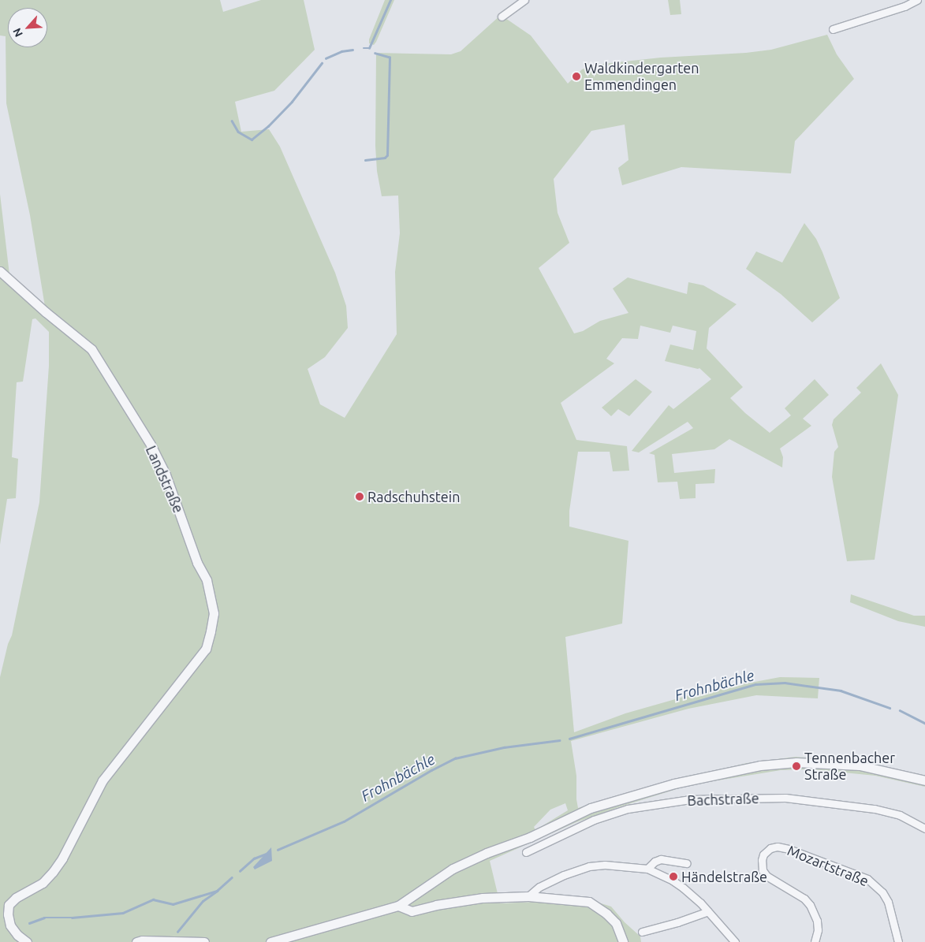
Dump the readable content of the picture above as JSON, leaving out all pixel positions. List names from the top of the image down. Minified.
{"streets":{"street":["Landstraße","Bachstraße","Mozartstraße"]},"water":["Frohnbächle"],"places":["Waldkindergarten Emmendingen","Radschuhstein","Tennenbacher Straße","Händelstraße"],"north":"bottom left"}
